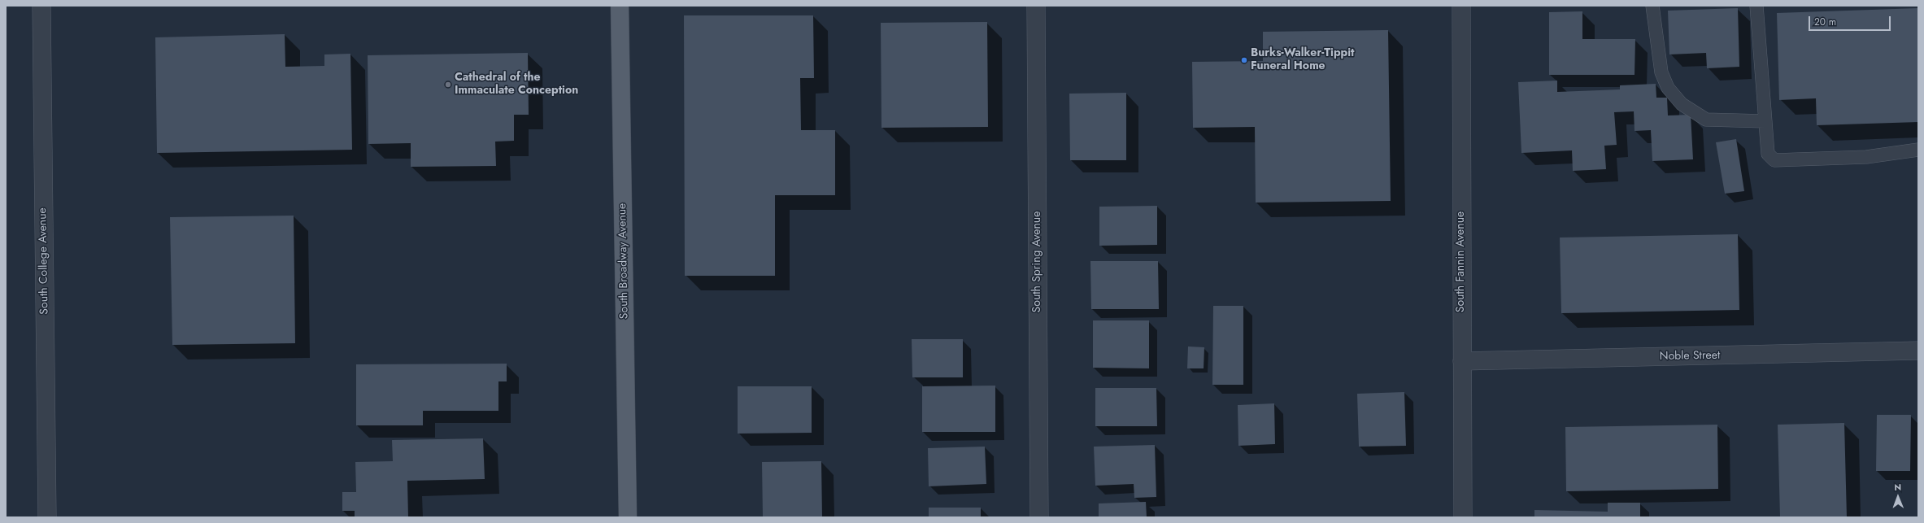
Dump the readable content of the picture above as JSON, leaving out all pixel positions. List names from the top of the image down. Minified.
{"streets":{"main road":["South Broadway Avenue"],"street":["South College Avenue","South Spring Avenue","South Fannin Avenue","Noble Street"]},"crossings":[["South Fannin Avenue","Noble Street"]],"places":["Burks-Walker-Tippit Funeral Home","Cathedral of the Immaculate Conception"],"scale_bar":"20 m","north":"top"}
